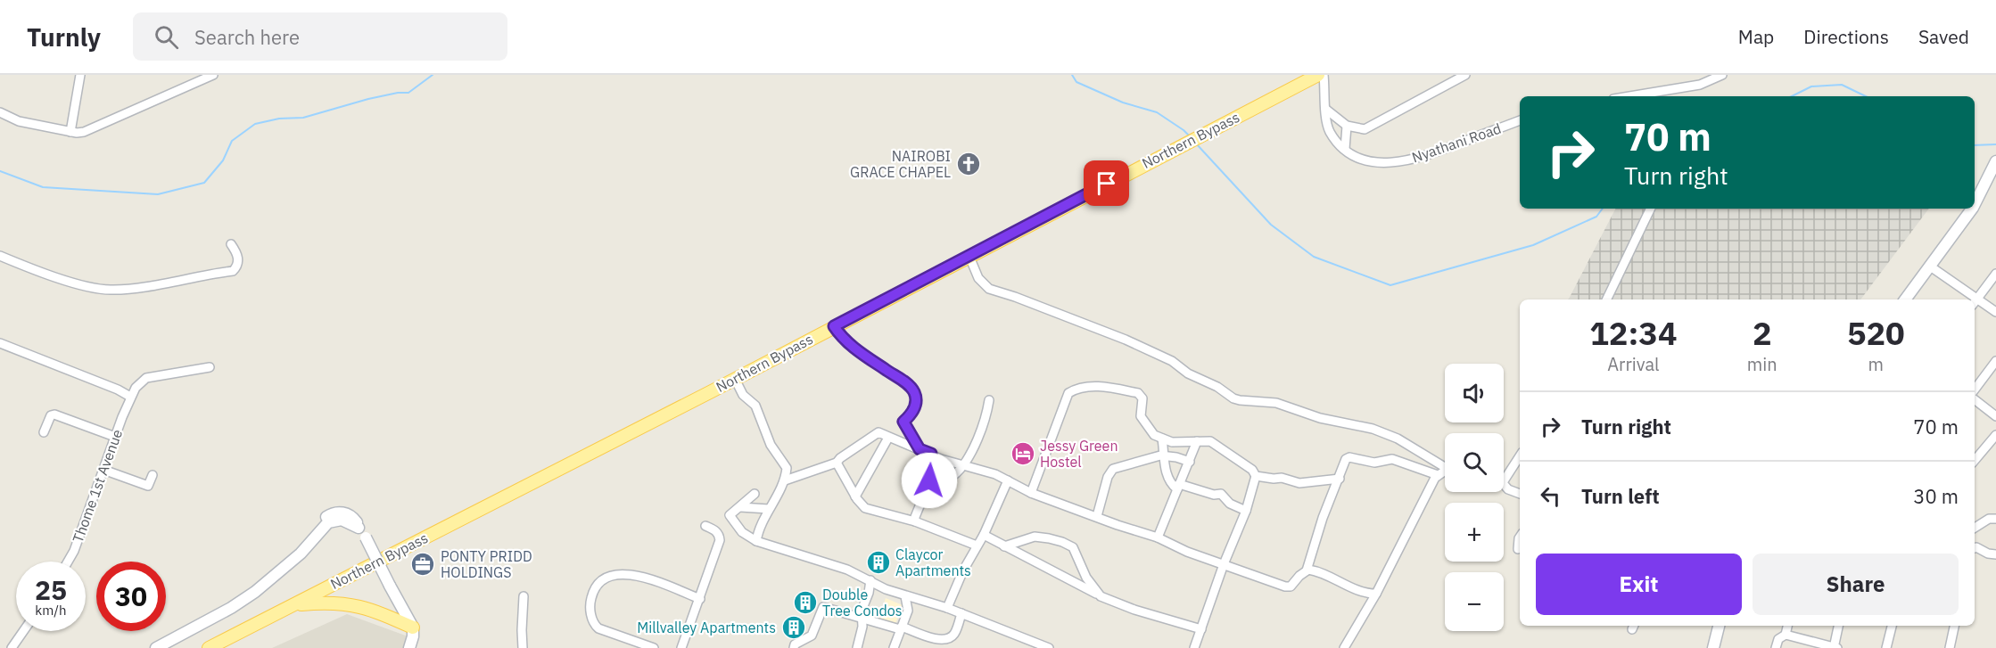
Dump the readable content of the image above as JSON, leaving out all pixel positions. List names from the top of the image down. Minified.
{"streets":{"main road":["Northern Bypass"],"street":["Nyathani Road","Thome 1st Avenue"]},"places":{"church":["NAIROBI GRACE CHAPEL"],"hotel":["Jessy Green Hostel"],"building":["Claycor Apartments","Double Tree Condos","Millvalley Apartments"],"office":["PONTY PRIDD HOLDINGS"]},"page":{"header":"Turnly","search":"Search here","nav":["Map","Directions","Saved"],"turn":["70 m","Turn right"],"eta":["12:34","Arrival","2","min","520","m"],"map_buttons":["+","−"],"list":[{"name":"Turn right","value":"70 m"},{"name":"Turn left","value":"30 m"}],"buttons":["Exit","Share"],"speed":"25 km/h","limit":"30"}}
